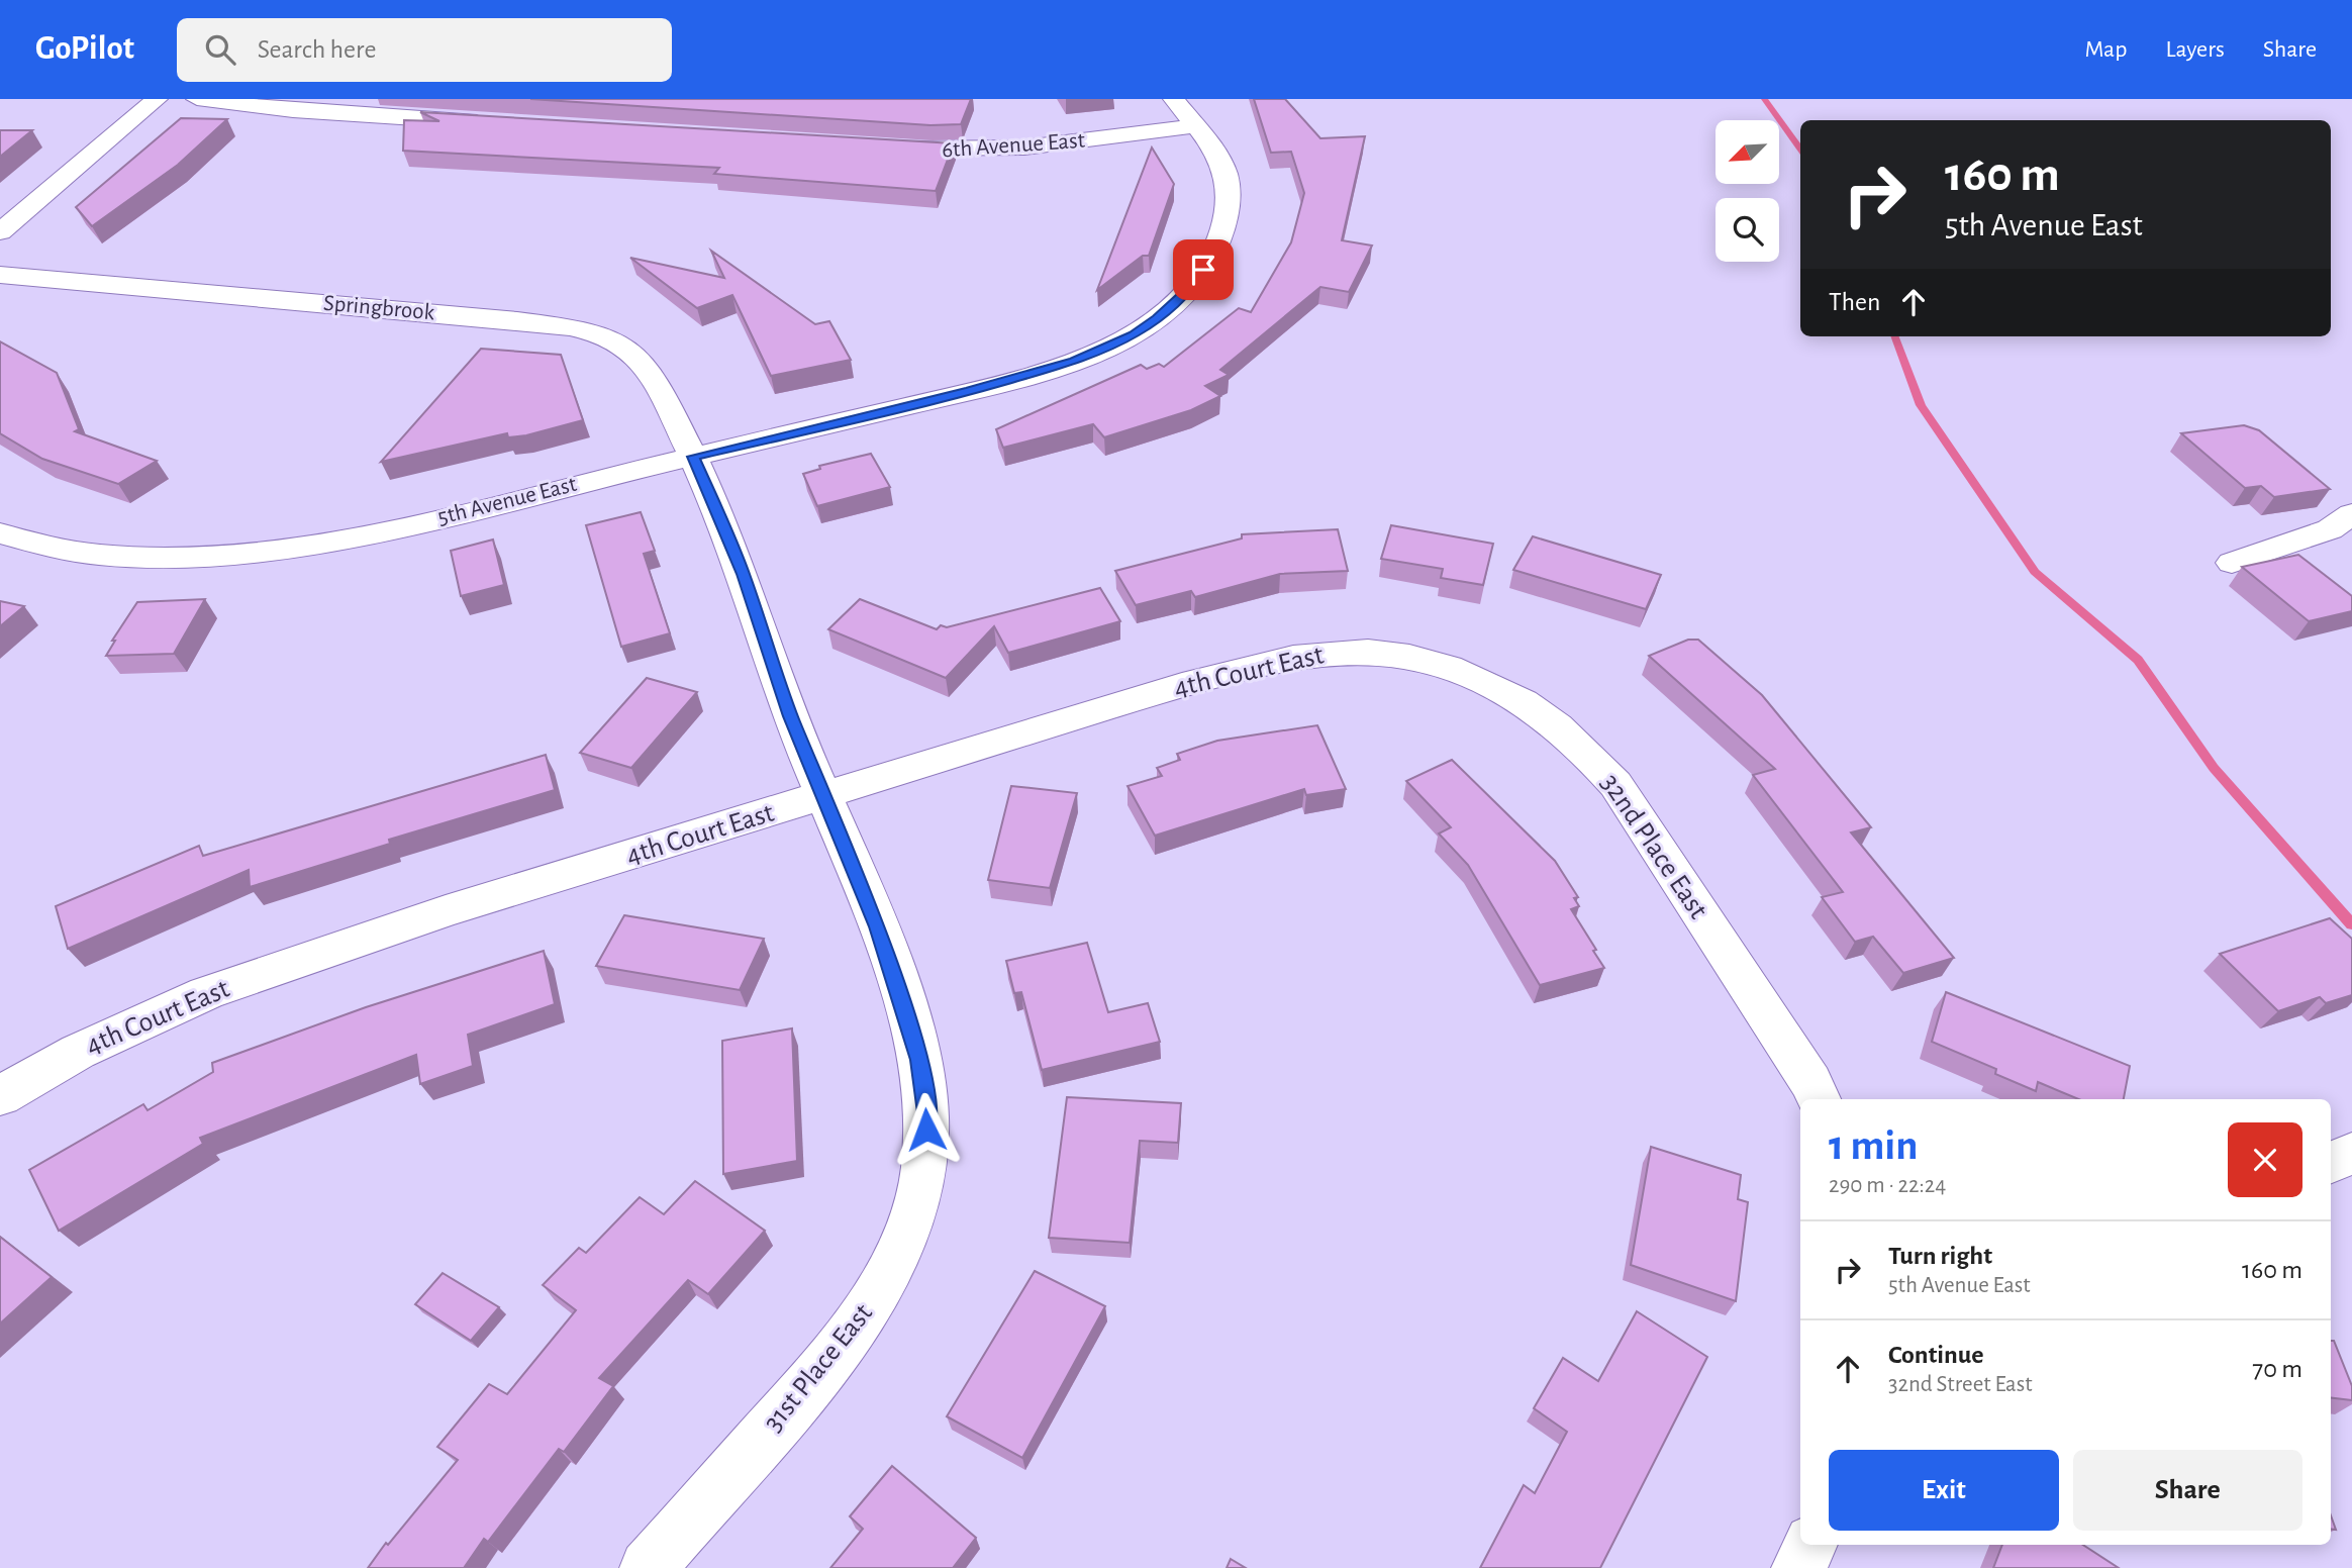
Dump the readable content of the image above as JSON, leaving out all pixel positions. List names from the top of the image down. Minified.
{"streets":{"street":["6th Avenue East","Springbrook","5th Avenue East","4th Court East","32nd Place East","31st Place East"]},"crossings":[["6th Avenue East","5th Avenue East"],["Springbrook","5th Avenue East"],["Springbrook","31st Place East"],["5th Avenue East","31st Place East"],["4th Court East","32nd Place East"],["4th Court East","31st Place East"]],"north":"bottom left","page":{"header":"GoPilot","search":"Search here","nav":["Map","Layers","Share"],"turn":["160 m","5th Avenue East"],"then":"Then","heading":["1 min","290 m · 22:24"],"list":[{"name":"Turn right","note":"5th Avenue East","value":"160 m"},{"name":"Continue","note":"32nd Street East","value":"70 m"}],"buttons":["Exit","Share"]}}
